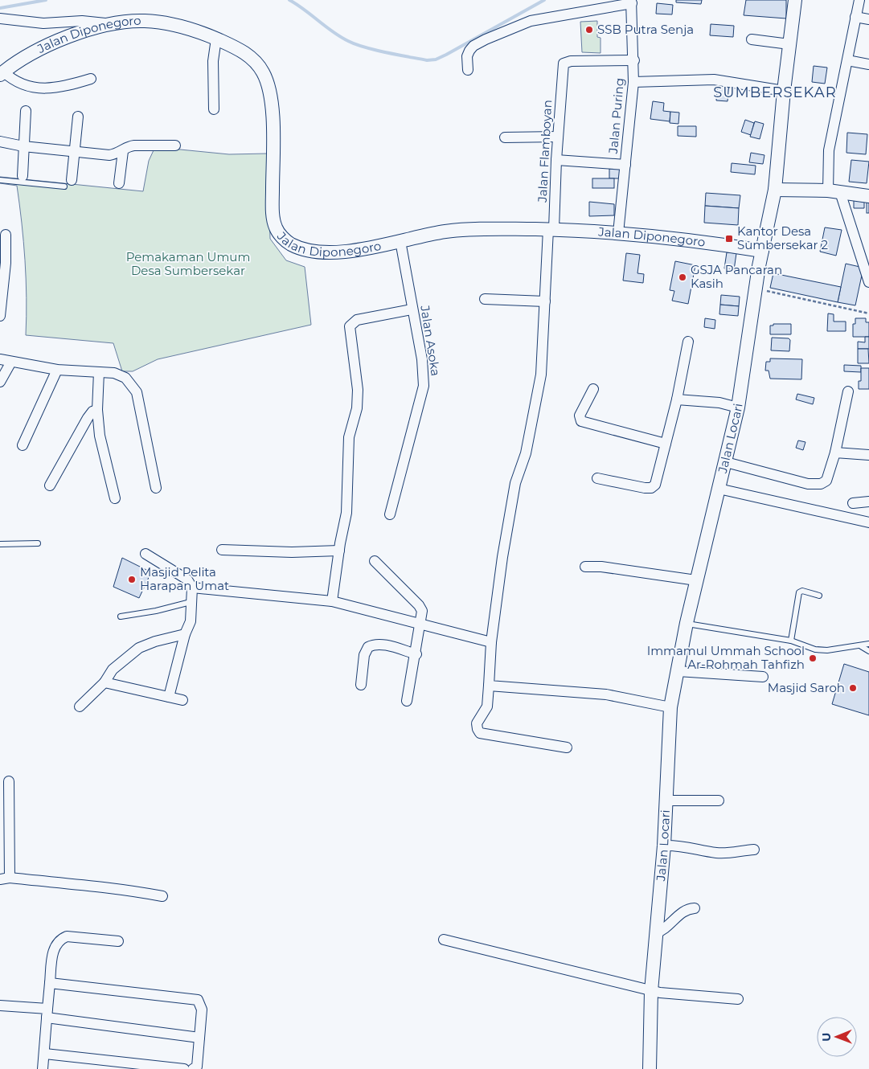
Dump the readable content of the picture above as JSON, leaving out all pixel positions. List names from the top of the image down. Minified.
{"streets":{"main road":["Jalan Diponegoro","Jalan Locari"],"street":["Jalan Puring","Jalan Flamboyan","Jalan Asoka"]},"crossings":[["Jalan Diponegoro","Jalan Puring"],["Jalan Diponegoro","Jalan Flamboyan"],["Jalan Diponegoro","Jalan Asoka"],["Jalan Diponegoro","Jalan Locari"],["Jalan Puring","Jalan Flamboyan"]],"districts":["SUMBERSEKAR"],"parks":["Pemakaman Umum Desa Sumbersekar"],"places":{"other":["SSB Putra Senja","GSJA Pancaran Kasih","Masjid Pelita Harapan Umat","Immamul Ummah School Ar-Rohmah Tahfizh","Masjid Saroh"],"transit":["Kantor Desa Sumbersekar 2"]},"north":"left"}
